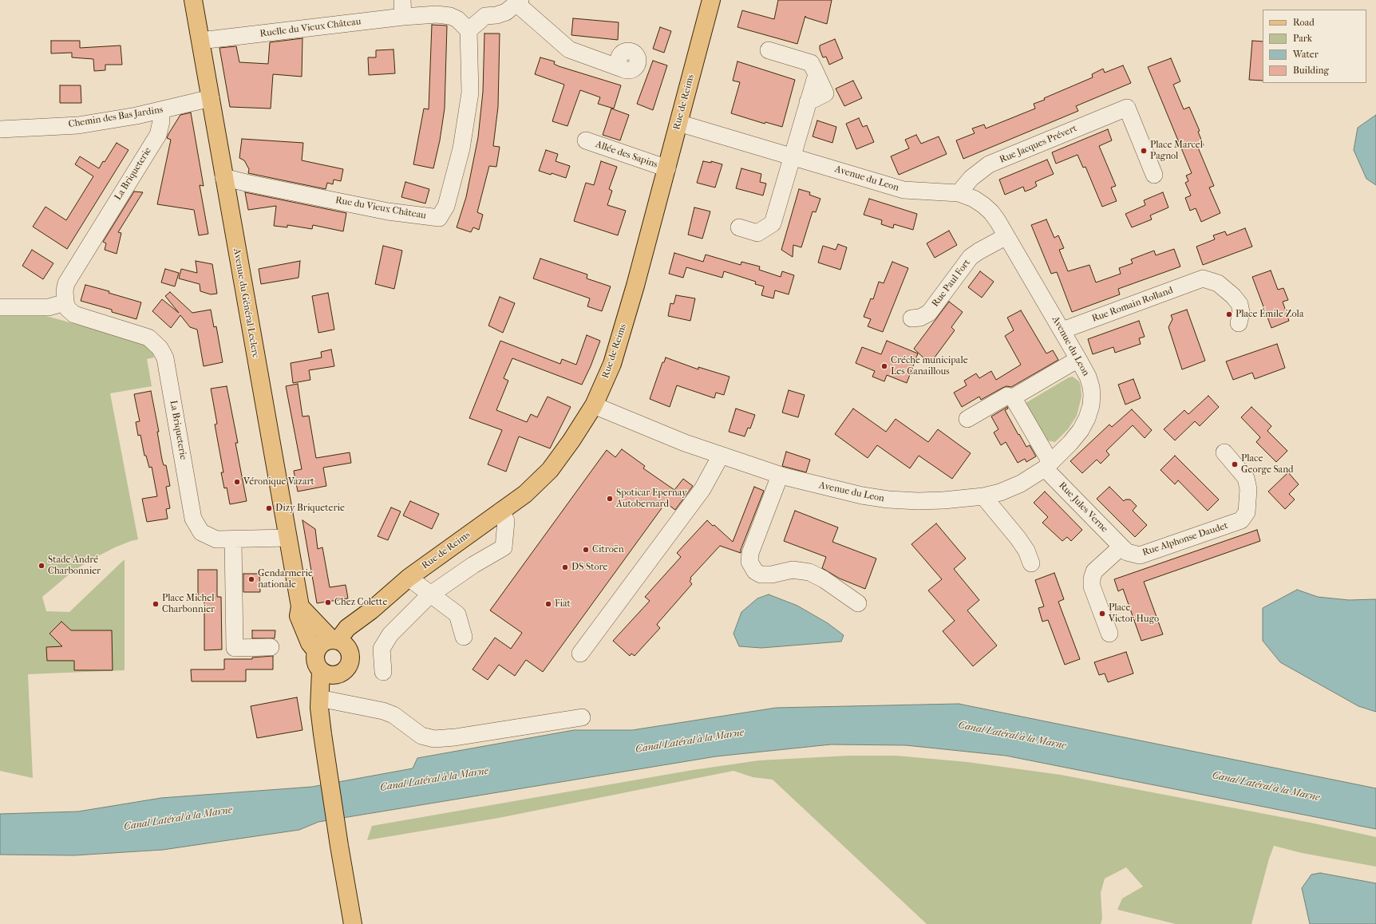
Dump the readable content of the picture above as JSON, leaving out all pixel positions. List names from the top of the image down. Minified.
{"streets":{"main road":["Rue de Reims","Avenue du Général Leclerc"],"street":["Ruelle du Vieux Château","Chemin des Bas Jardins","Rue Jacques Prévert","Allée des Sapins","La Briqueterie","Avenue du Leon","Rue du Vieux Château","Rue Paul Fort","Rue Romain Rolland","Rue Jules Verne","Rue Alphonse Daudet"]},"crossings":[["Ruelle du Vieux Château","Rue du Vieux Château"],["Ruelle du Vieux Château","Avenue du Général Leclerc"],["Rue de Reims","Allée des Sapins"],["Rue de Reims","Avenue du Leon"],["Rue de Reims","Avenue du Général Leclerc"],["Chemin des Bas Jardins","La Briqueterie"],["Chemin des Bas Jardins","Avenue du Général Leclerc"],["Rue Jacques Prévert","Avenue du Leon"],["La Briqueterie","Avenue du Général Leclerc"],["Avenue du Leon","Rue Paul Fort"],["Avenue du Leon","Rue Romain Rolland"],["Avenue du Leon","Rue Jules Verne"],["Rue du Vieux Château","Avenue du Général Leclerc"],["Rue Jules Verne","Rue Alphonse Daudet"]],"water":["Canal Latéral à la Marne"],"places":["Place Marcel Pagnol","Place Émile Zola","Créche municipale Les Canaillous","Place George Sand","Véronique Vazart","Spoticar Epernay Autobernard","Dizy Briqueterie","Citroën","Stade André Charbonnier","DS Store","Gendarmerie nationale","Chez Colette","Place Michel Charbonnier","Fiat","Place Victor Hugo"],"legend":["Road","Park","Water","Building"]}
